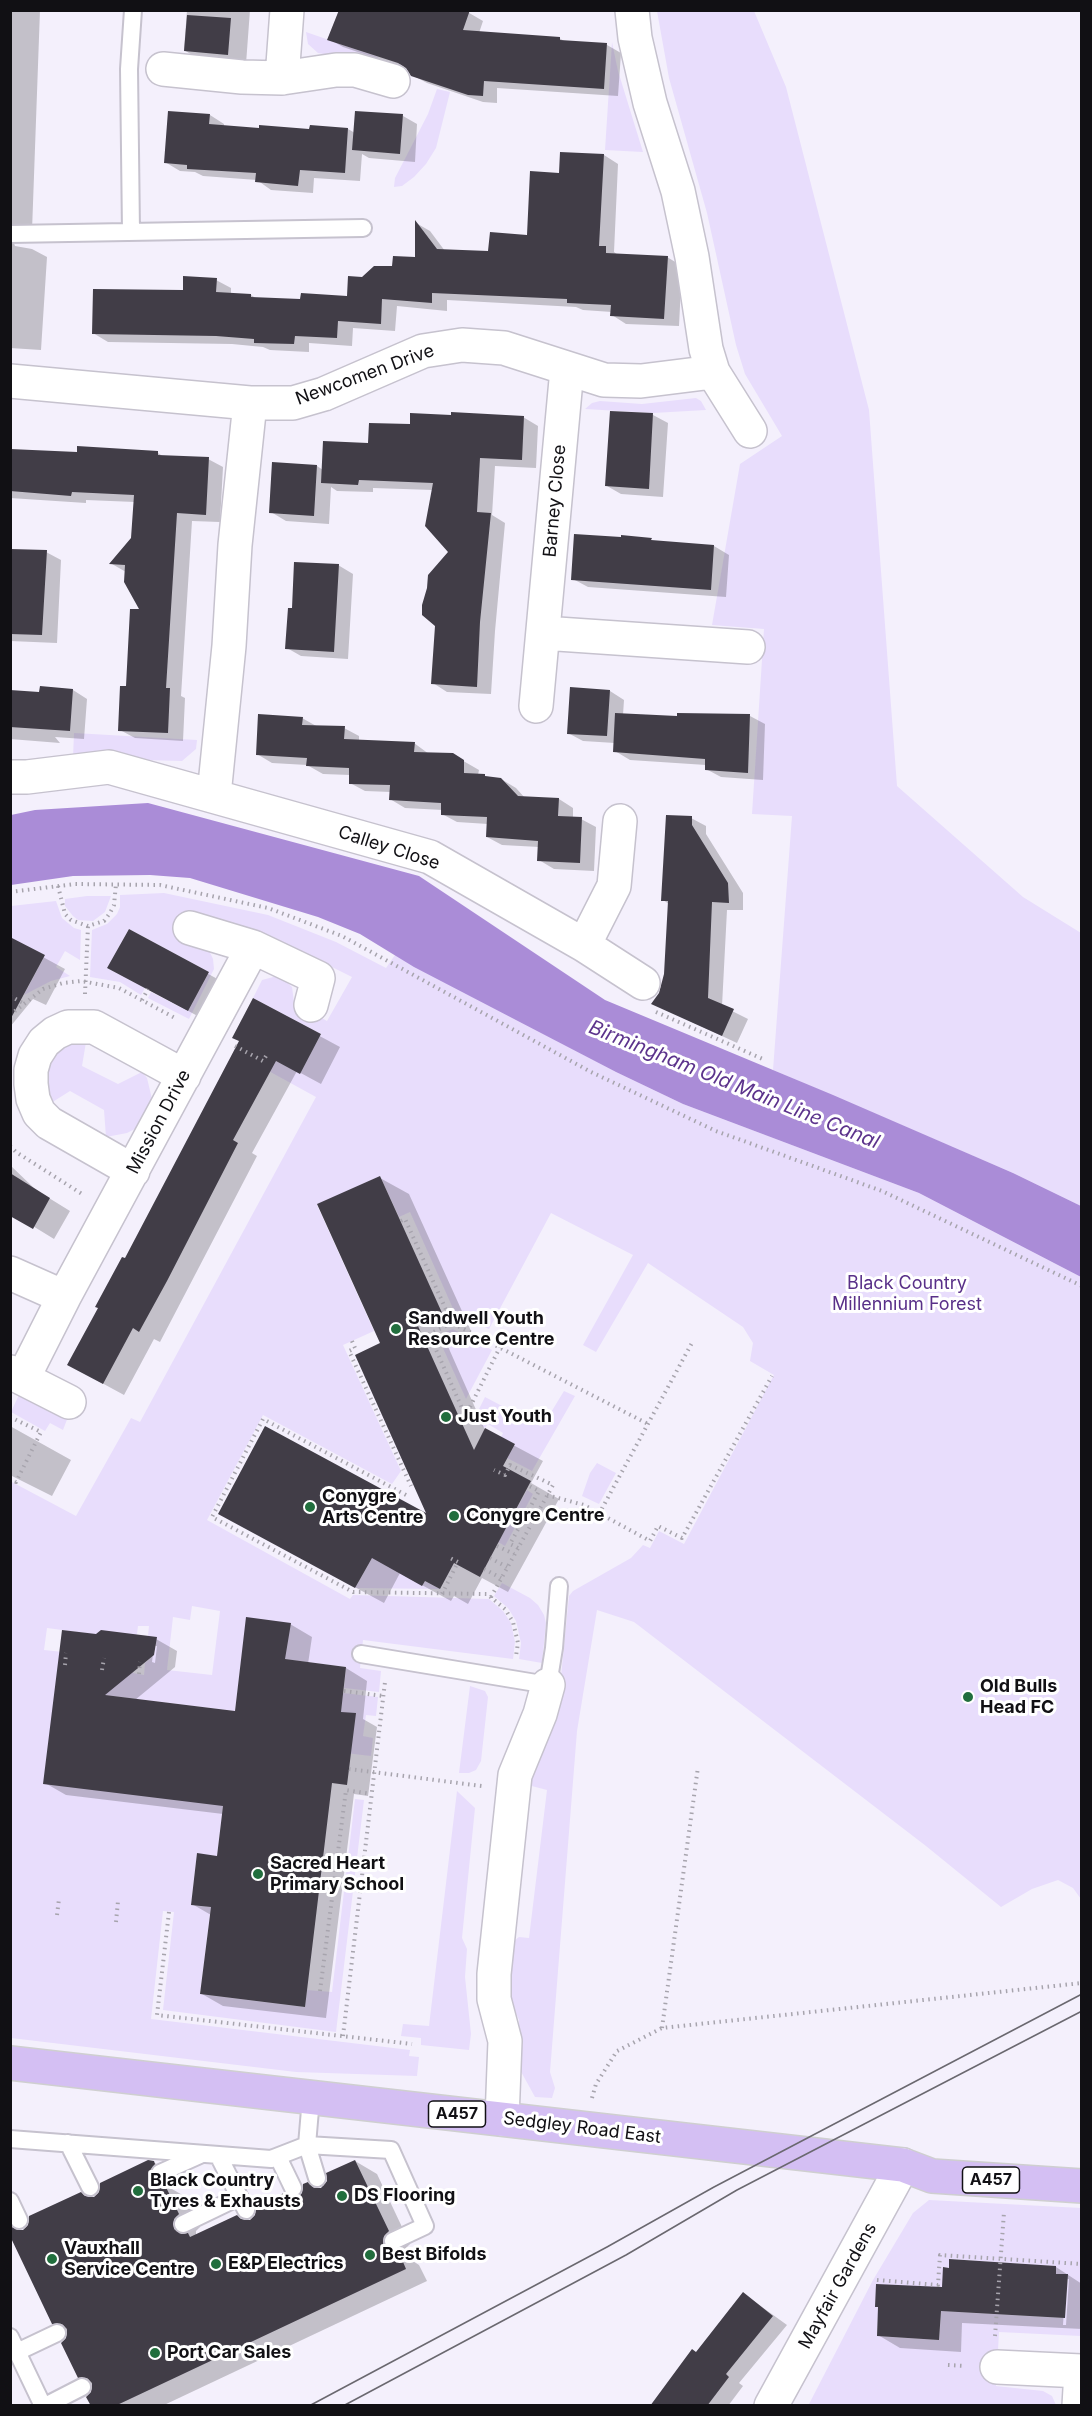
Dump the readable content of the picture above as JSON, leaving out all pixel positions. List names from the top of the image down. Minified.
{"streets":{"main road":["A457","Sedgley Road East"],"street":["Newcomen Drive","Barney Close","Calley Close","Mission Drive","Mayfair Gardens"]},"crossings":[["Newcomen Drive","Barney Close"],["A457","Sedgley Road East"],["A457","Mayfair Gardens"],["Sedgley Road East","Mayfair Gardens"]],"water":["Birmingham Old Main Line Canal"],"parks":["Black Country Millennium Forest"],"places":["Sandwell Youth Resource Centre","Just Youth","Conygre Arts Centre","Conygre Centre","Old Bulls Head FC","Sacred Heart Primary School","Black Country Tyres & Exhausts","DS Flooring","Best Bifolds","Vauxhall Service Centre","E&P Electrics","Port Car Sales"]}
